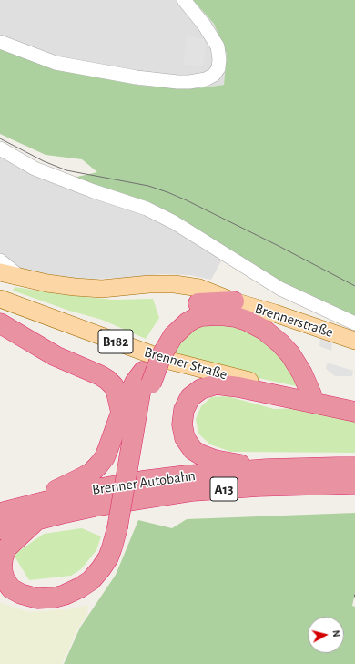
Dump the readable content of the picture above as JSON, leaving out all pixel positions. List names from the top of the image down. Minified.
{"streets":{"highway":["Brenner Autobahn","A13"],"main road":["Brennerstraße","B182","Brenner Straße"]},"north":"right"}
